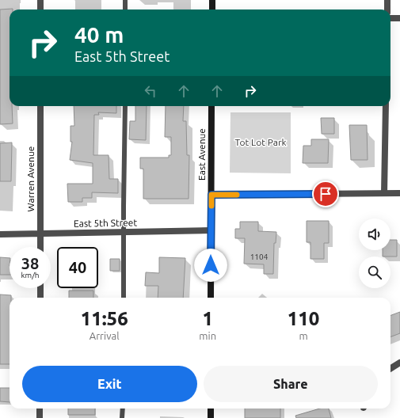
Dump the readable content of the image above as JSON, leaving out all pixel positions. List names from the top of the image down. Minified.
{"streets":{"street":["East Avenue","Warren Avenue","East 5th Street"]},"crossings":[["East Avenue","East 5th Street"],["Warren Avenue","East 5th Street"]],"parks":["Tot Lot Park"],"house_numbers":["1104"],"page":{"turn":["40 m","East 5th Street"],"speed":"38 km/h","limit":"40","eta":["11:56","Arrival","1","min","110","m"],"buttons":["Exit","Share"]}}
